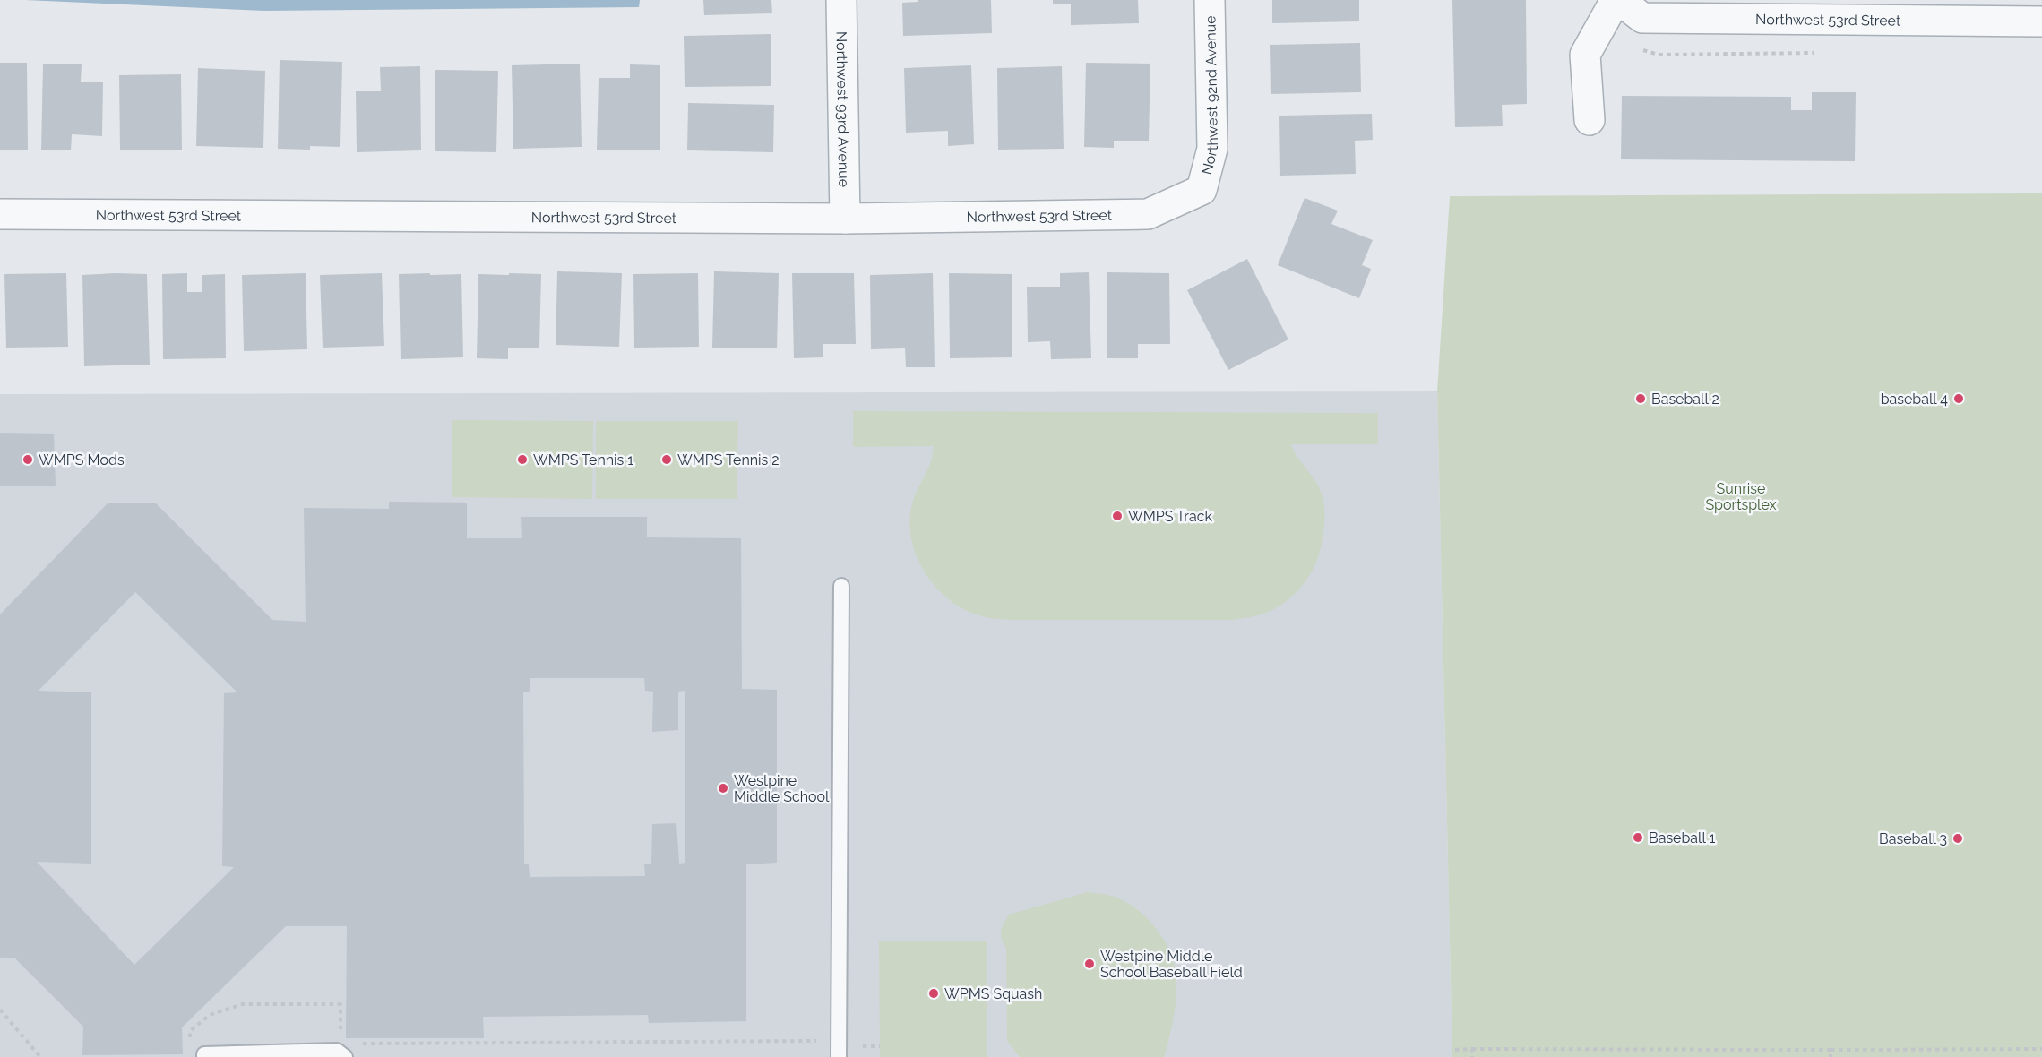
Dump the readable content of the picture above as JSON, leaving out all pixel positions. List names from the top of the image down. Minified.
{"streets":{"street":["Northwest 53rd Street","Northwest 92nd Avenue","Northwest 93rd Avenue"]},"crossings":[["Northwest 53rd Street","Northwest 92nd Avenue"],["Northwest 53rd Street","Northwest 93rd Avenue"]],"parks":["Sunrise Sportsplex"],"places":["Baseball 2","baseball 4","WMPS Mods","WMPS Tennis 1","WMPS Tennis 2","WMPS Track","Westpine Middle School","Baseball 1","Baseball 3","Westpine Middle School Baseball Field","WPMS Squash"]}
